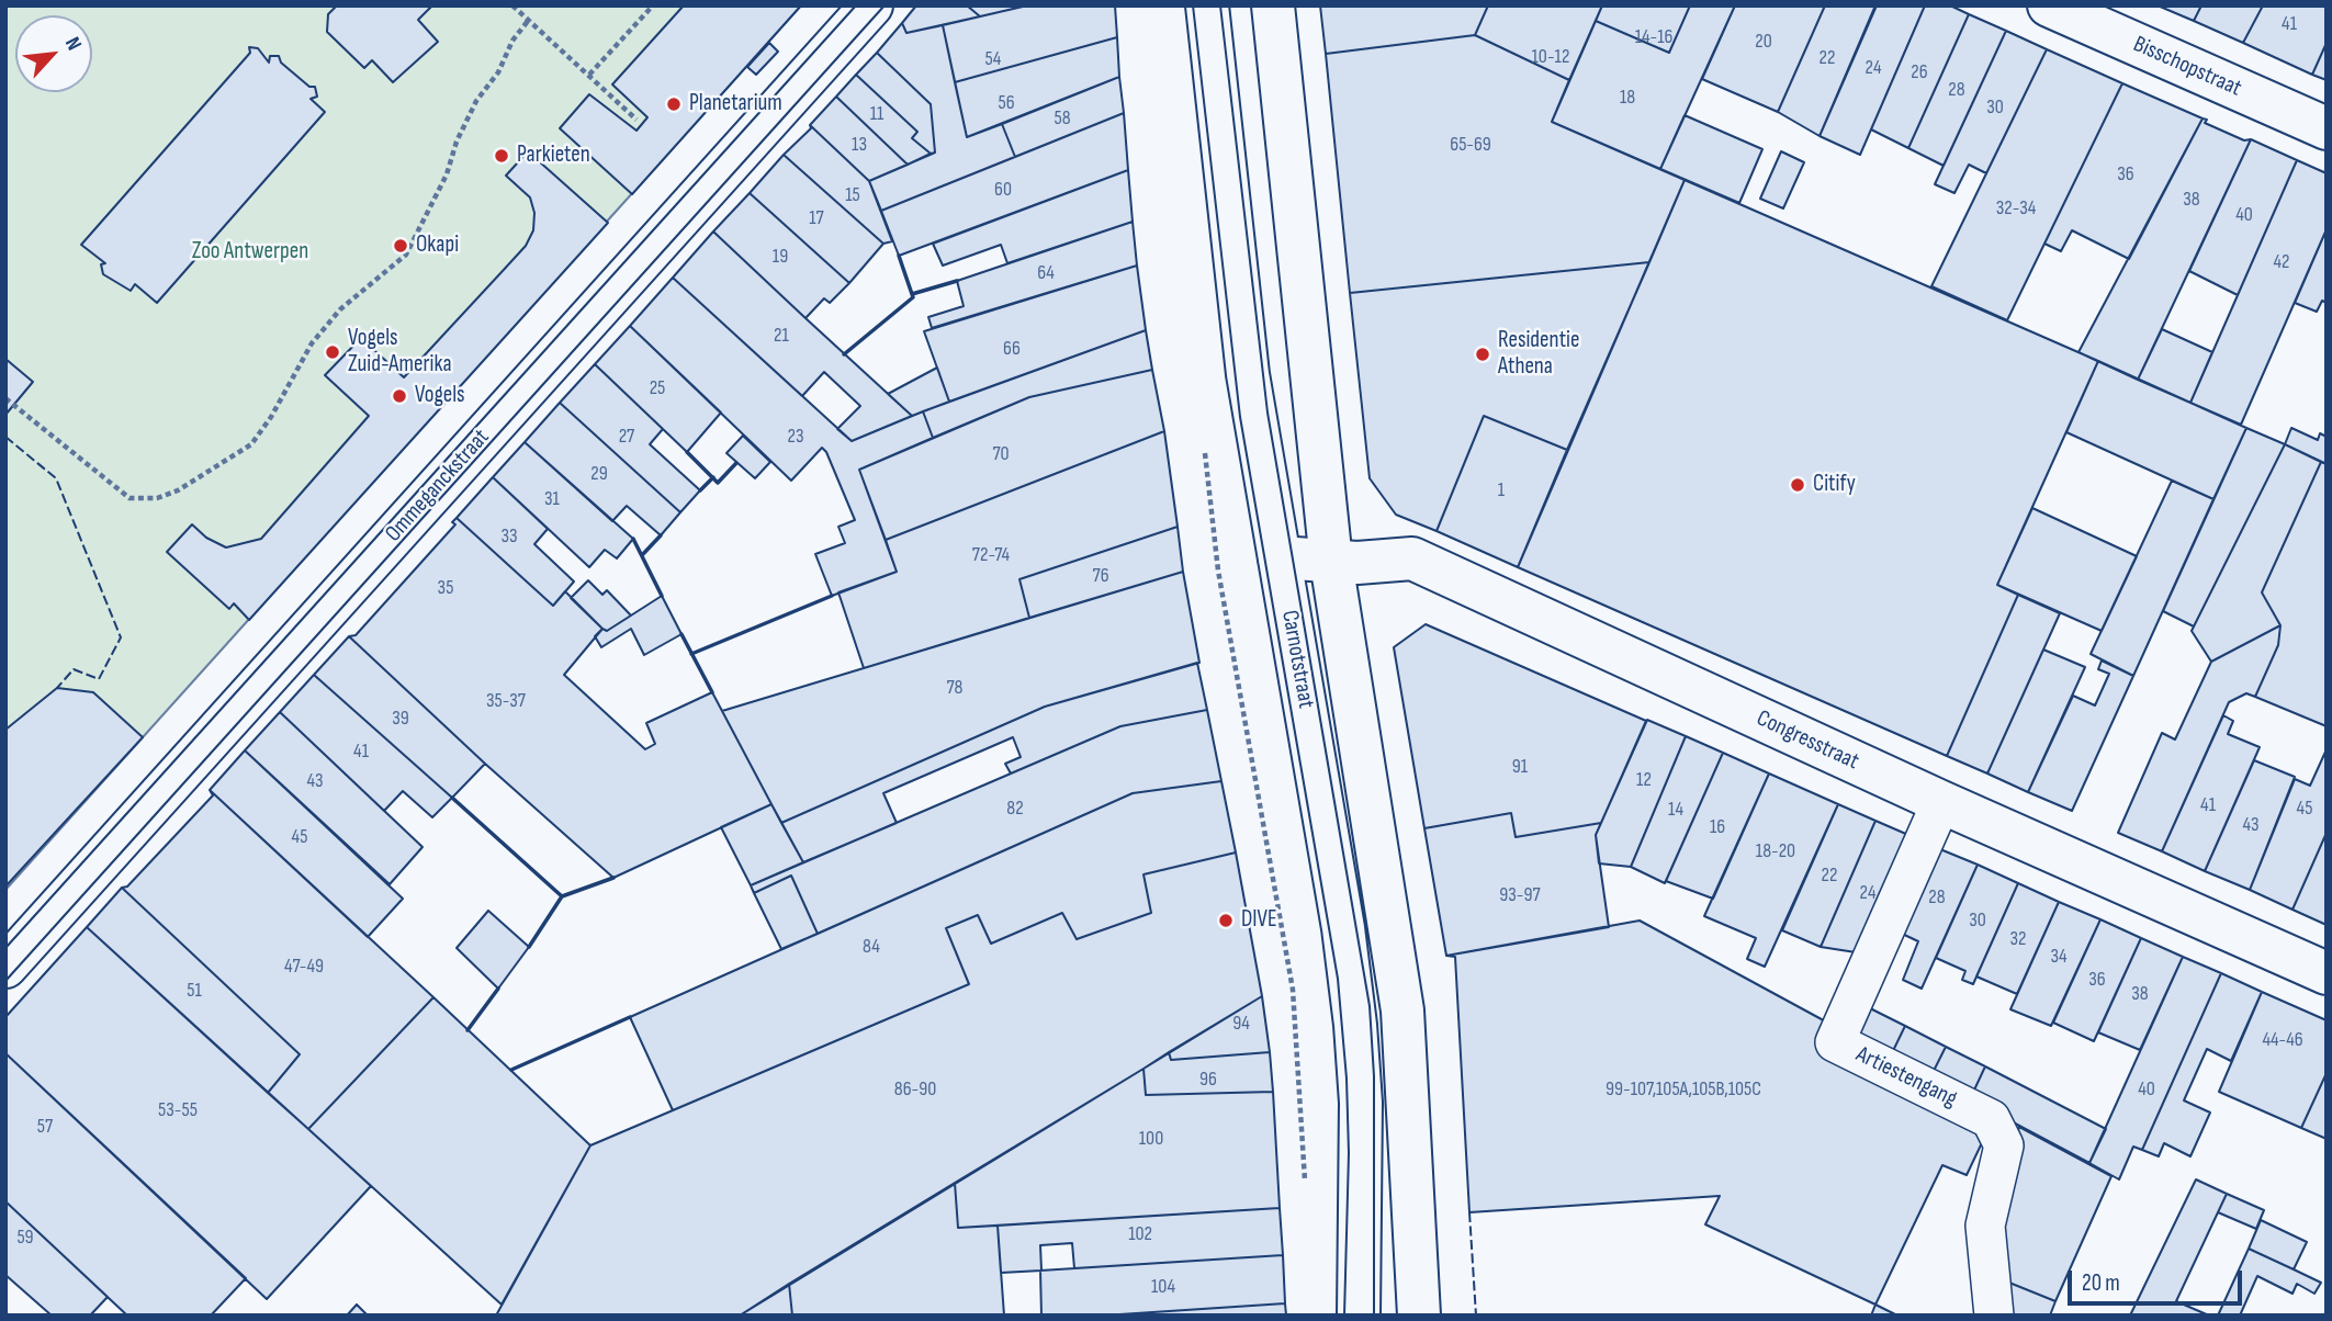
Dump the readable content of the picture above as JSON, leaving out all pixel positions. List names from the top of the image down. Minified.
{"streets":{"street":["Bisschopstraat","Ommeganckstraat","Carnotstraat","Congresstraat","Artiestengang"]},"crossings":[["Carnotstraat","Congresstraat"],["Congresstraat","Artiestengang"]],"parks":["Zoo Antwerpen"],"places":["Planetarium","Parkieten","Okapi","Vogels Zuid-Amerika","Residentie Athena","Vogels","Citify","DIVE"],"house_numbers":["41","14-16","20","10-12","22","54","24","26","28","18","56","30","11","58","13","65-69","36","60","15","38","32-34","40","17","19","42","64","21","66","25","27","23","70","29","1","31","33","72-74","76","35","78","35-37","39","41","91","12","43","41","82","45","14","43","16","45","18-20","22","24","93-97","28","30","32","84","34","47-49","36","51","38","94","44-46","96","86-90","99-107,105A,105B,105C","40","53-55","57","100","102","59","104"],"scale_bar":"20 m","north":"top right"}
